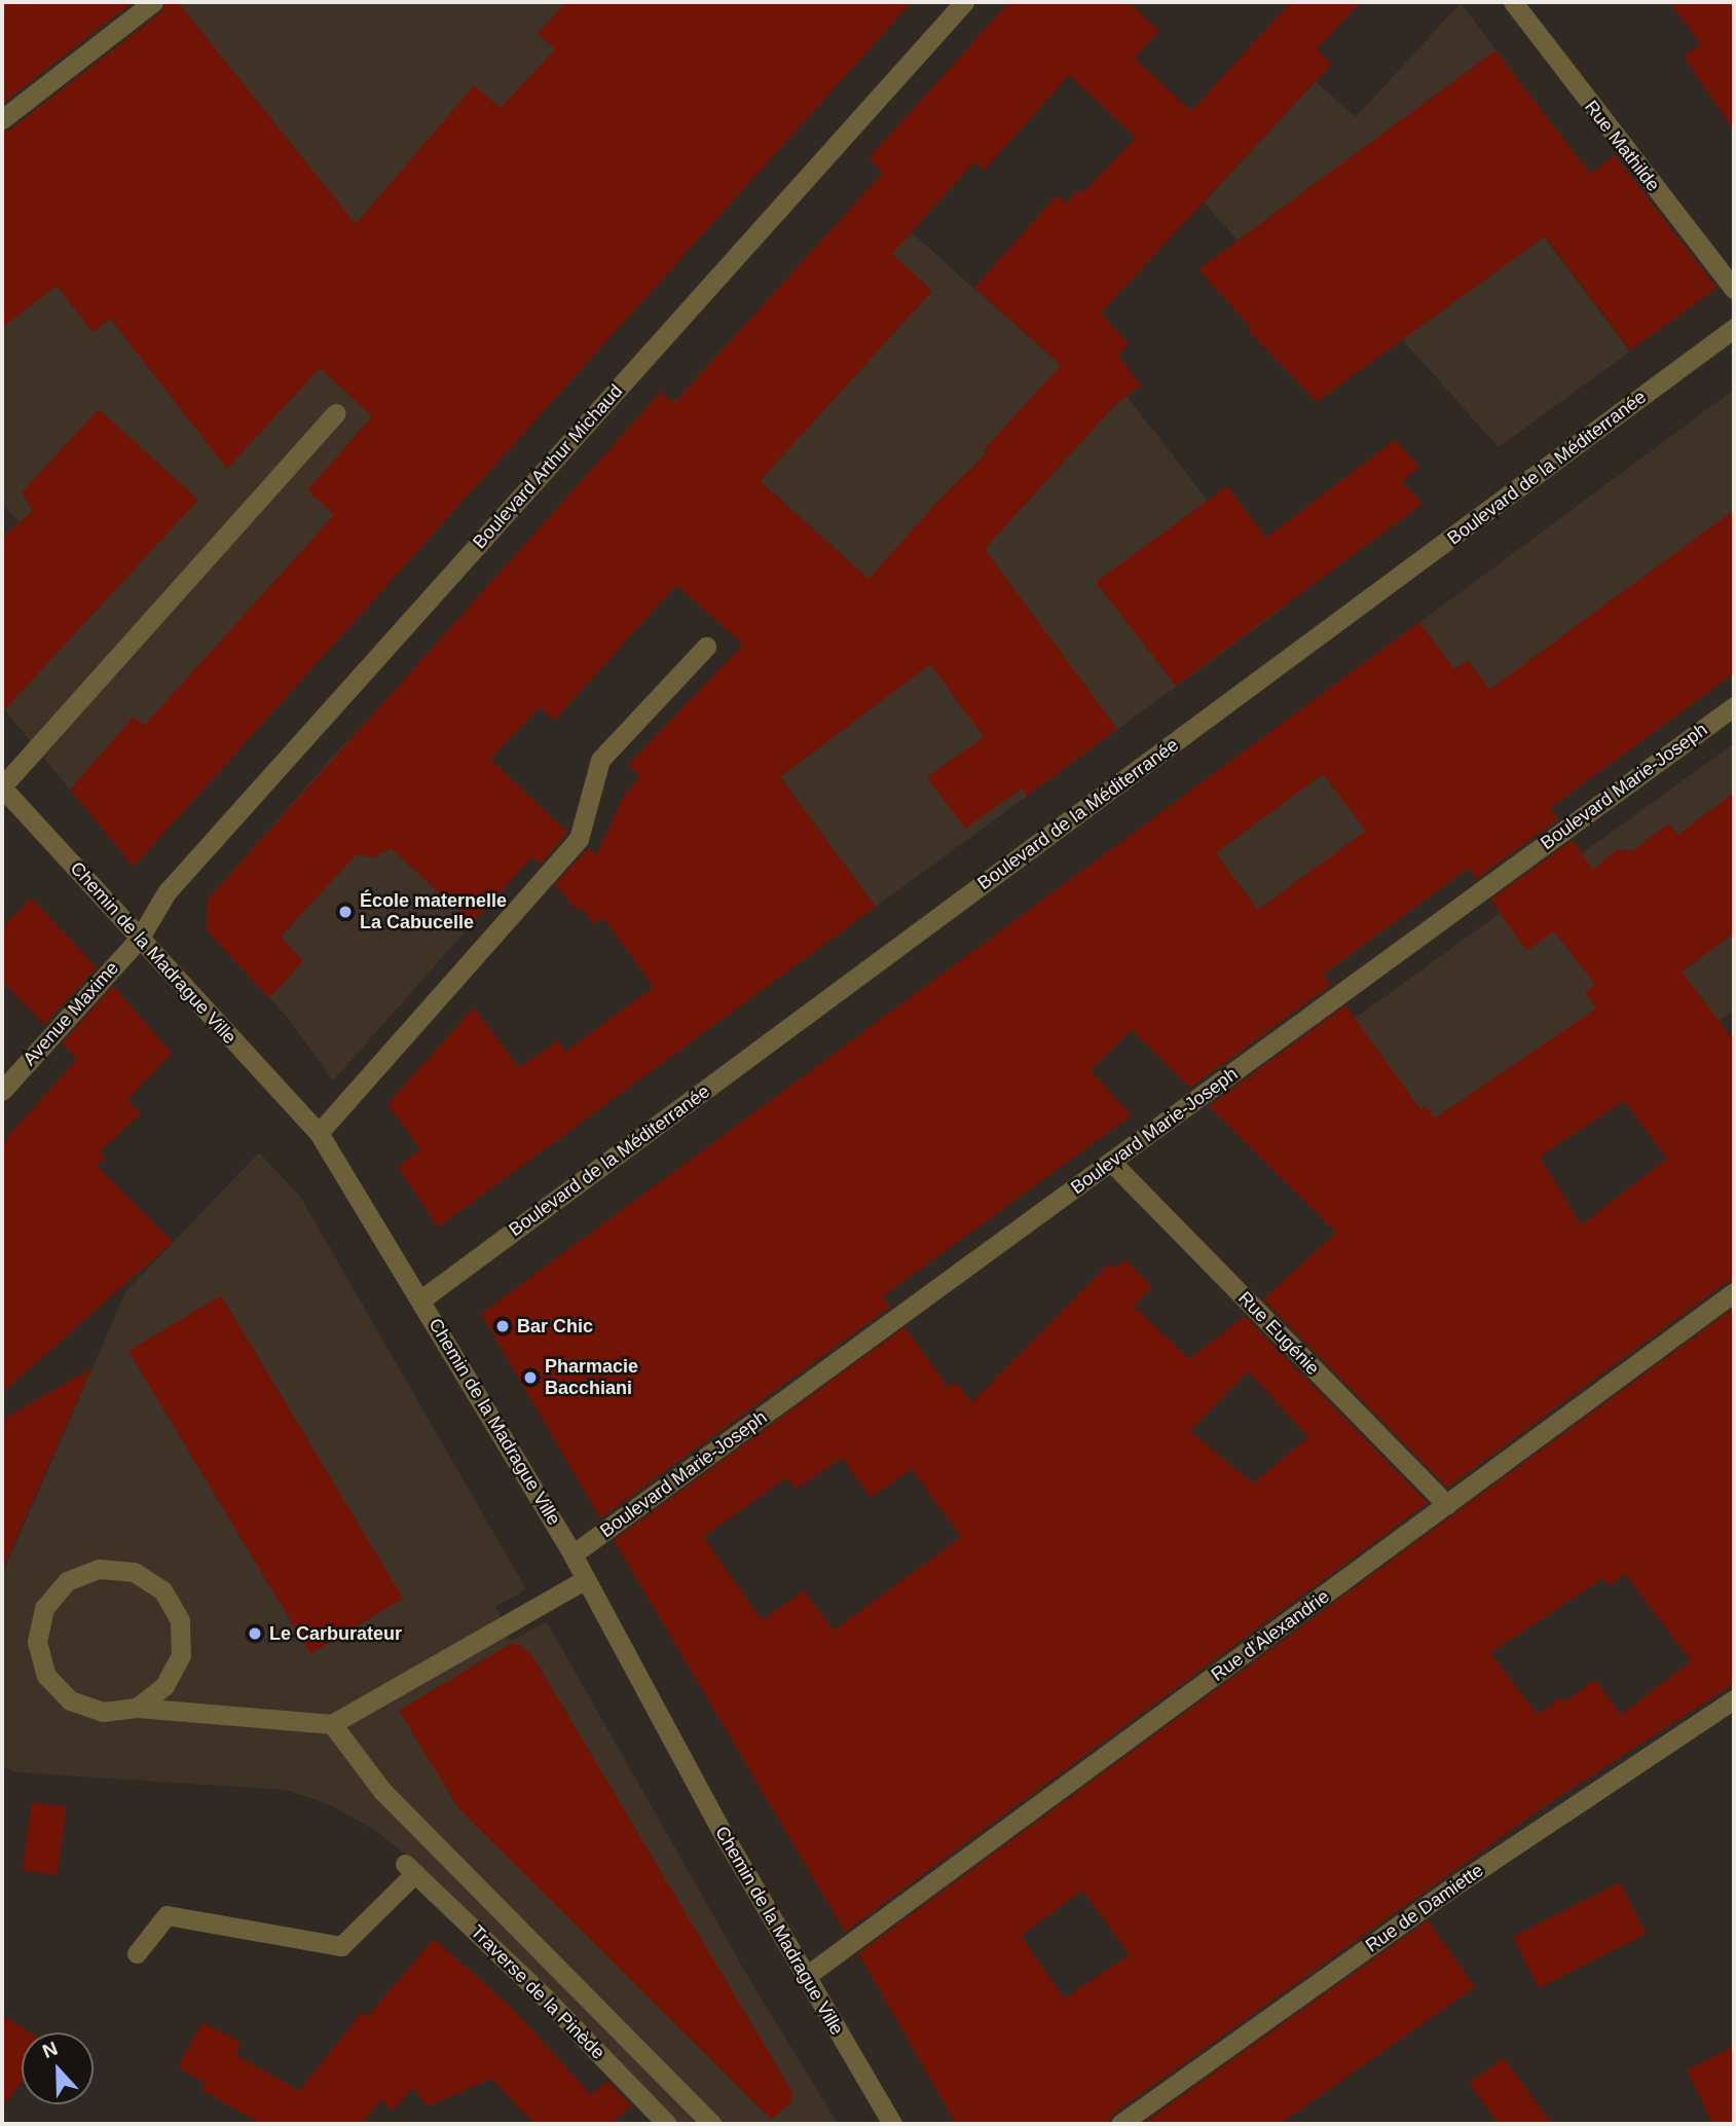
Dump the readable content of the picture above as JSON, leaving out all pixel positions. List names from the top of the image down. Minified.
{"streets":{"street":["Rue Mathilde","Boulevard Arthur Michaud","Boulevard de la Méditerranée","Boulevard Marie-Joseph","Chemin de la Madrague Ville","Avenue Maxime","Rue Eugénie","Rue d'Alexandrie","Rue de Damiette","Traverse de la Pinède"]},"crossings":[["Boulevard Arthur Michaud","Chemin de la Madrague Ville"],["Boulevard Arthur Michaud","Avenue Maxime"],["Boulevard de la Méditerranée","Chemin de la Madrague Ville"],["Boulevard Marie-Joseph","Chemin de la Madrague Ville"],["Boulevard Marie-Joseph","Rue Eugénie"],["Chemin de la Madrague Ville","Avenue Maxime"],["Chemin de la Madrague Ville","Rue d'Alexandrie"],["Rue Eugénie","Rue d'Alexandrie"]],"places":["École maternelle La Cabucelle","Bar Chic","Pharmacie Bacchiani","Le Carburateur"],"north":"top"}
